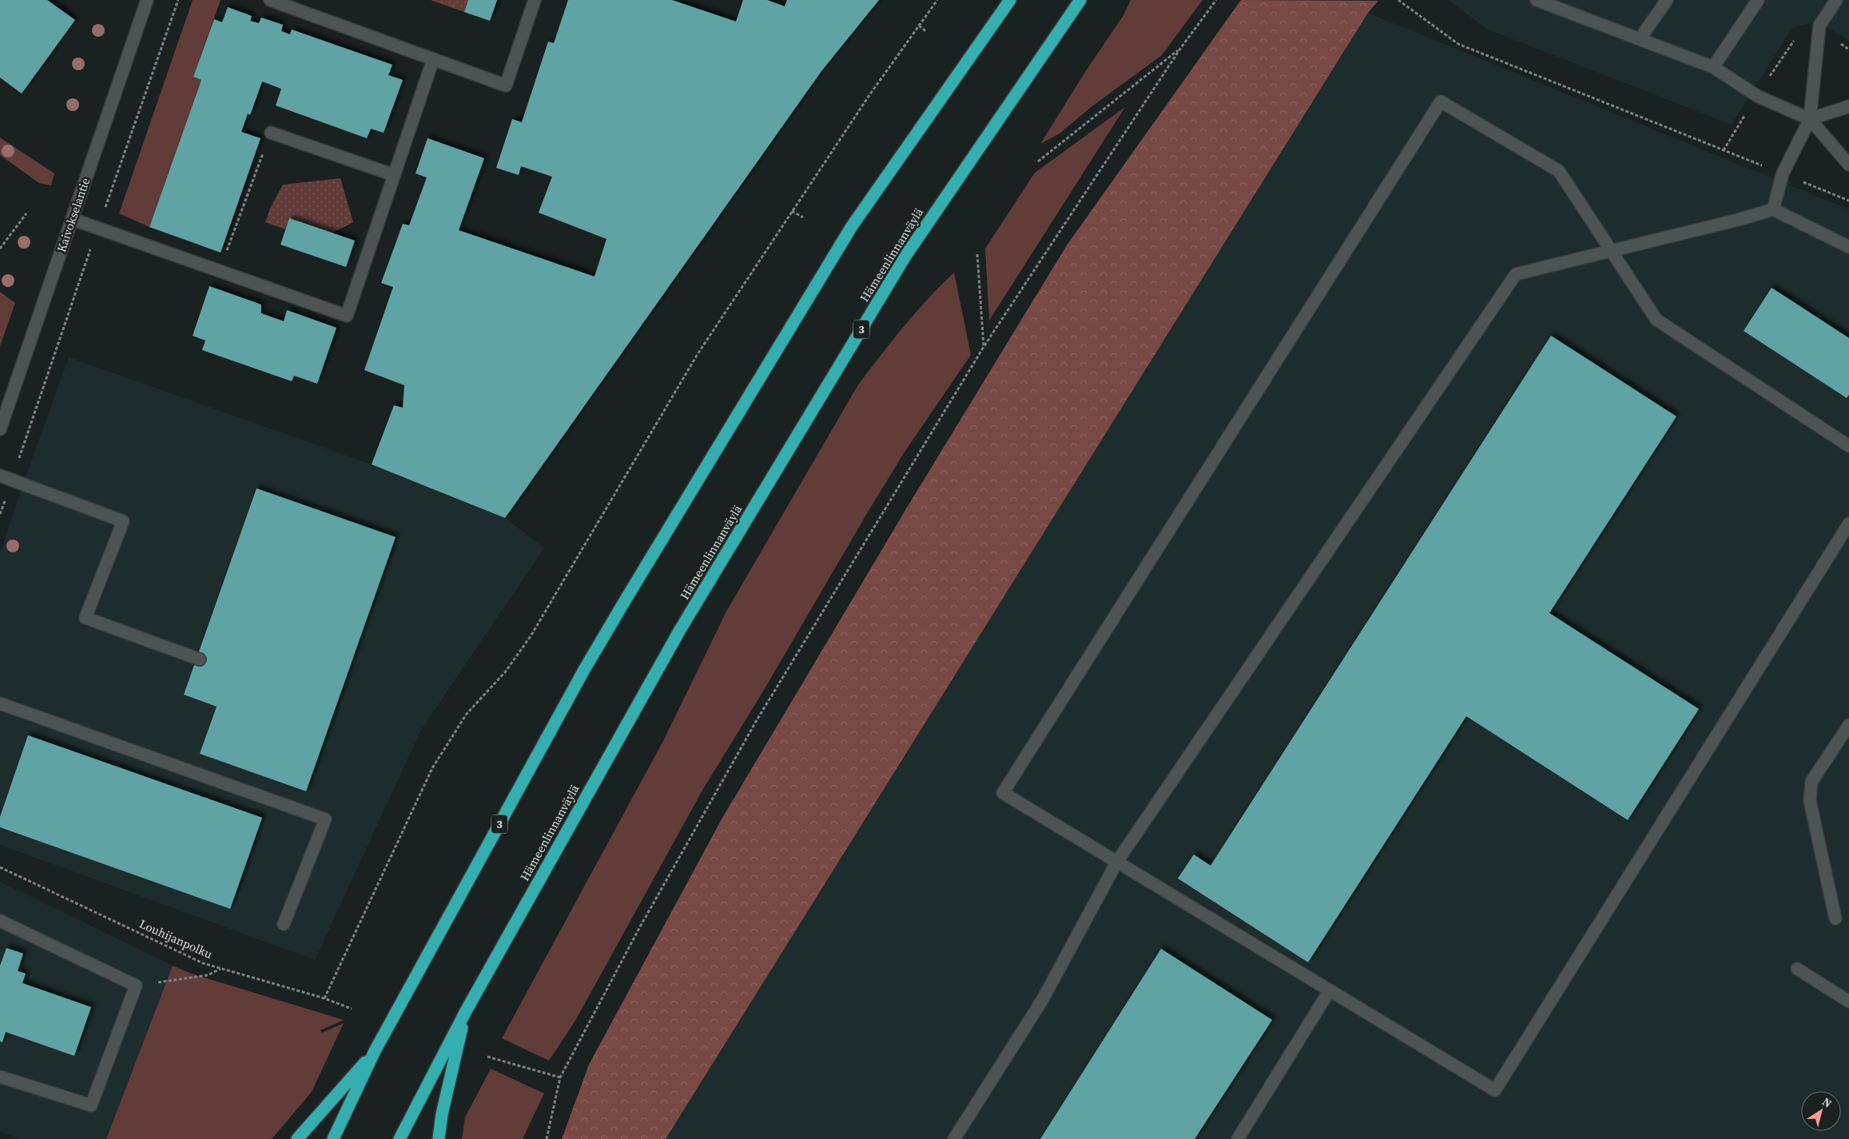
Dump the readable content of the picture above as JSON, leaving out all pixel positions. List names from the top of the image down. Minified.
{"streets":{"highway":["Hämeenlinnanväylä","3"],"street":["Kaivokselantie"],"path":["Louhijanpolku"]},"north":"top right"}
